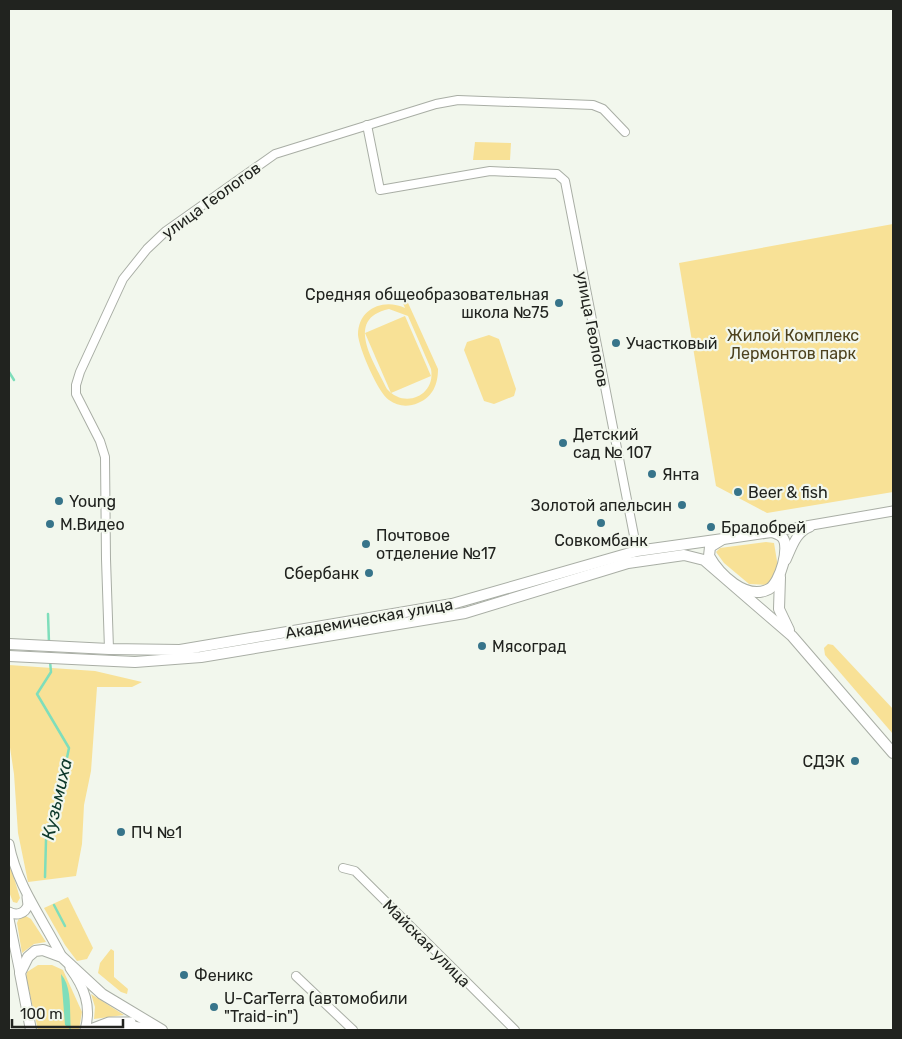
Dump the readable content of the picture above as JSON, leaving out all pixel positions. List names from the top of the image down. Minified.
{"streets":{"main road":["Академическая улица"],"street":["улица Геологов","Майская улица"]},"crossings":[["улица Геологов","Академическая улица"]],"water":["Кузьмиха"],"parks":["Жилой Комплекс Лермонтов парк"],"places":["Средняя общеобразовательная школа №75","Участковый","Детский сад № 107","Янта","Beer & fish","Young","Золотой апельсин","Совкомбанк","М.Видео","Брадобрей","Почтовое отделение №17","Сбербанк","Мясоград","СДЭК","ПЧ №1","Феникс","U-CarTerra (автомобили \"Traid-in\")"],"scale_bar":"100 m"}
